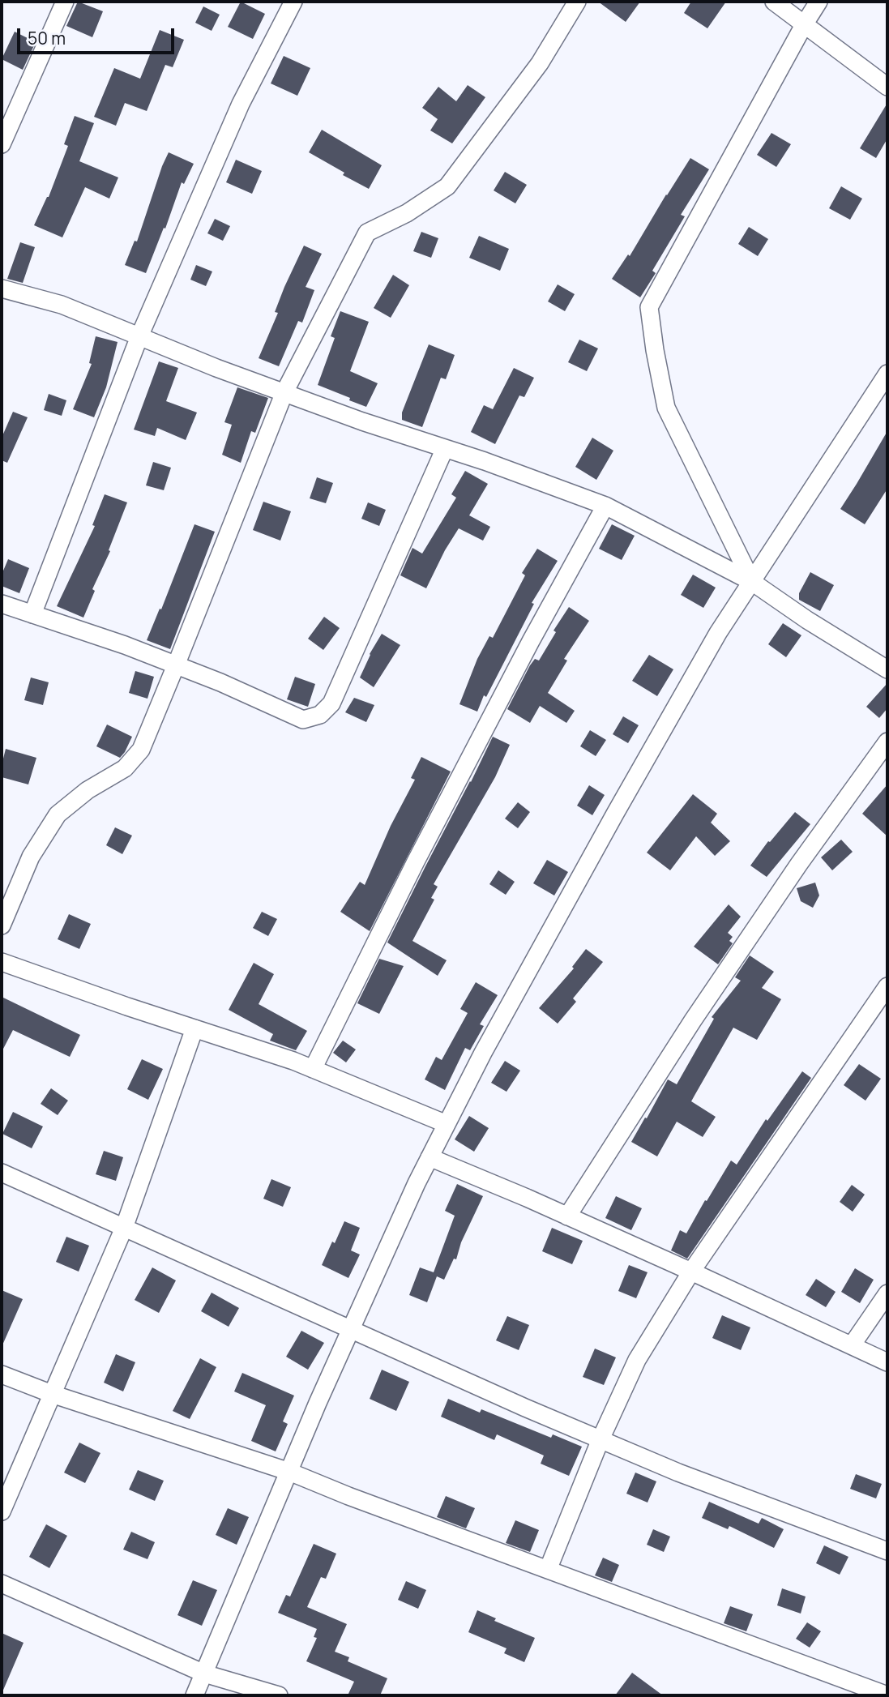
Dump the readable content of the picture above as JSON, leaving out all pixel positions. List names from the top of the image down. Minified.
{"scale_bar":"50 m"}
